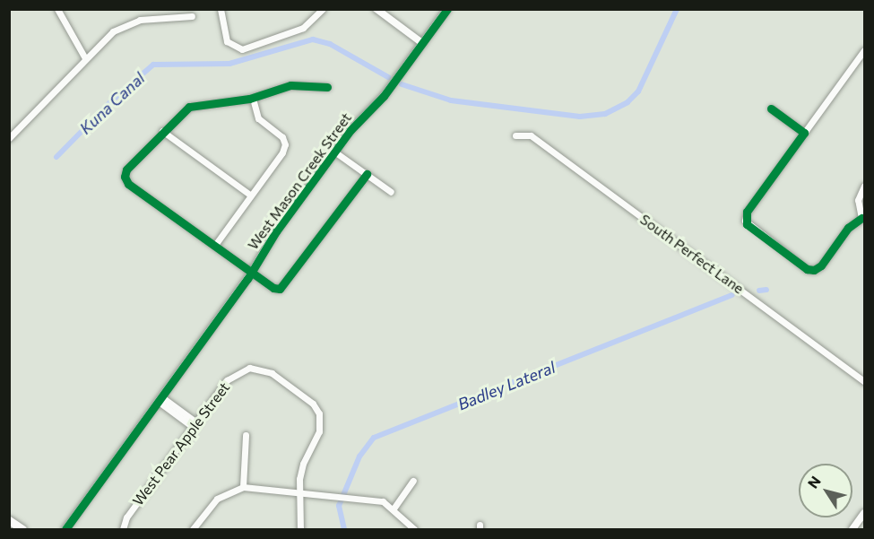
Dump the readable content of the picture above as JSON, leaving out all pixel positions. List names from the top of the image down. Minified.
{"streets":{"street":["West Mason Creek Street","South Perfect Lane","West Pear Apple Street"]},"water":["Kuna Canal","Badley Lateral"],"north":"top left"}
